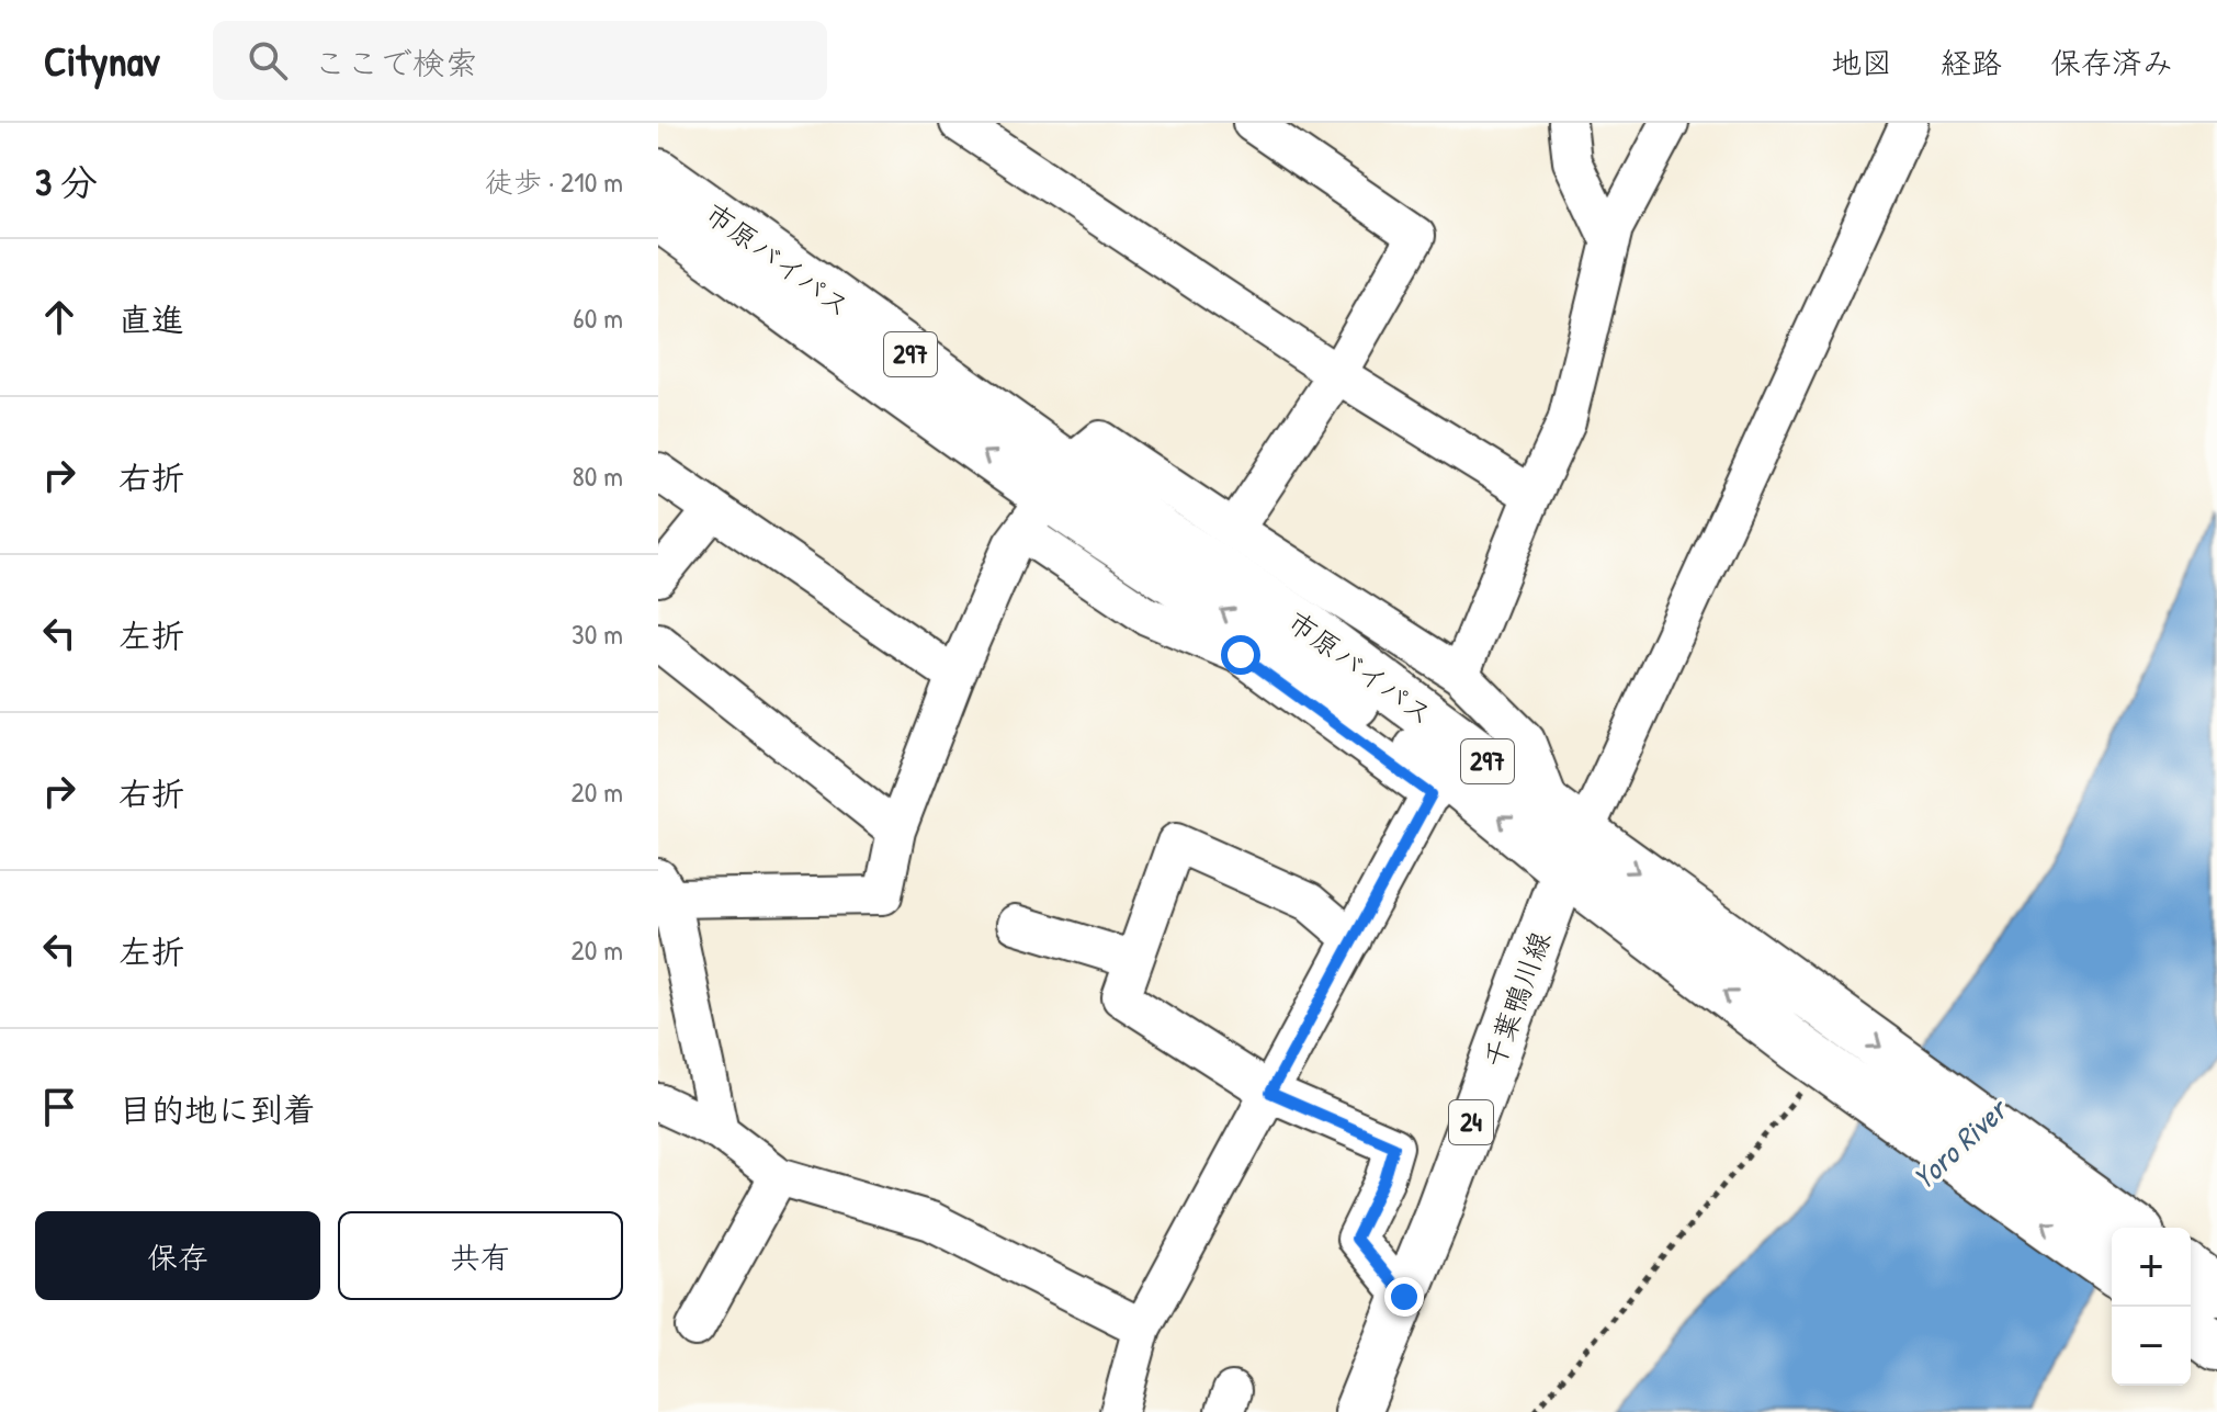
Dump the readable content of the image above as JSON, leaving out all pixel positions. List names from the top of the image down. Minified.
{"streets":{"highway":["市原バイパス","297"],"main road":["千葉鴨川線","24"]},"crossings":[["市原バイパス","千葉鴨川線"]],"water":["Yoro River"],"page":{"header":"Citynav","search":"ここで検索","nav":["地図","経路","保存済み"],"heading":["3 分","徒歩 · 210 m"],"list":[["直進","60 m"],["右折","80 m"],["左折","30 m"],["右折","20 m"],["左折","20 m"],"目的地に到着"],"buttons":["保存","共有"],"map_buttons":["+","−"]}}
